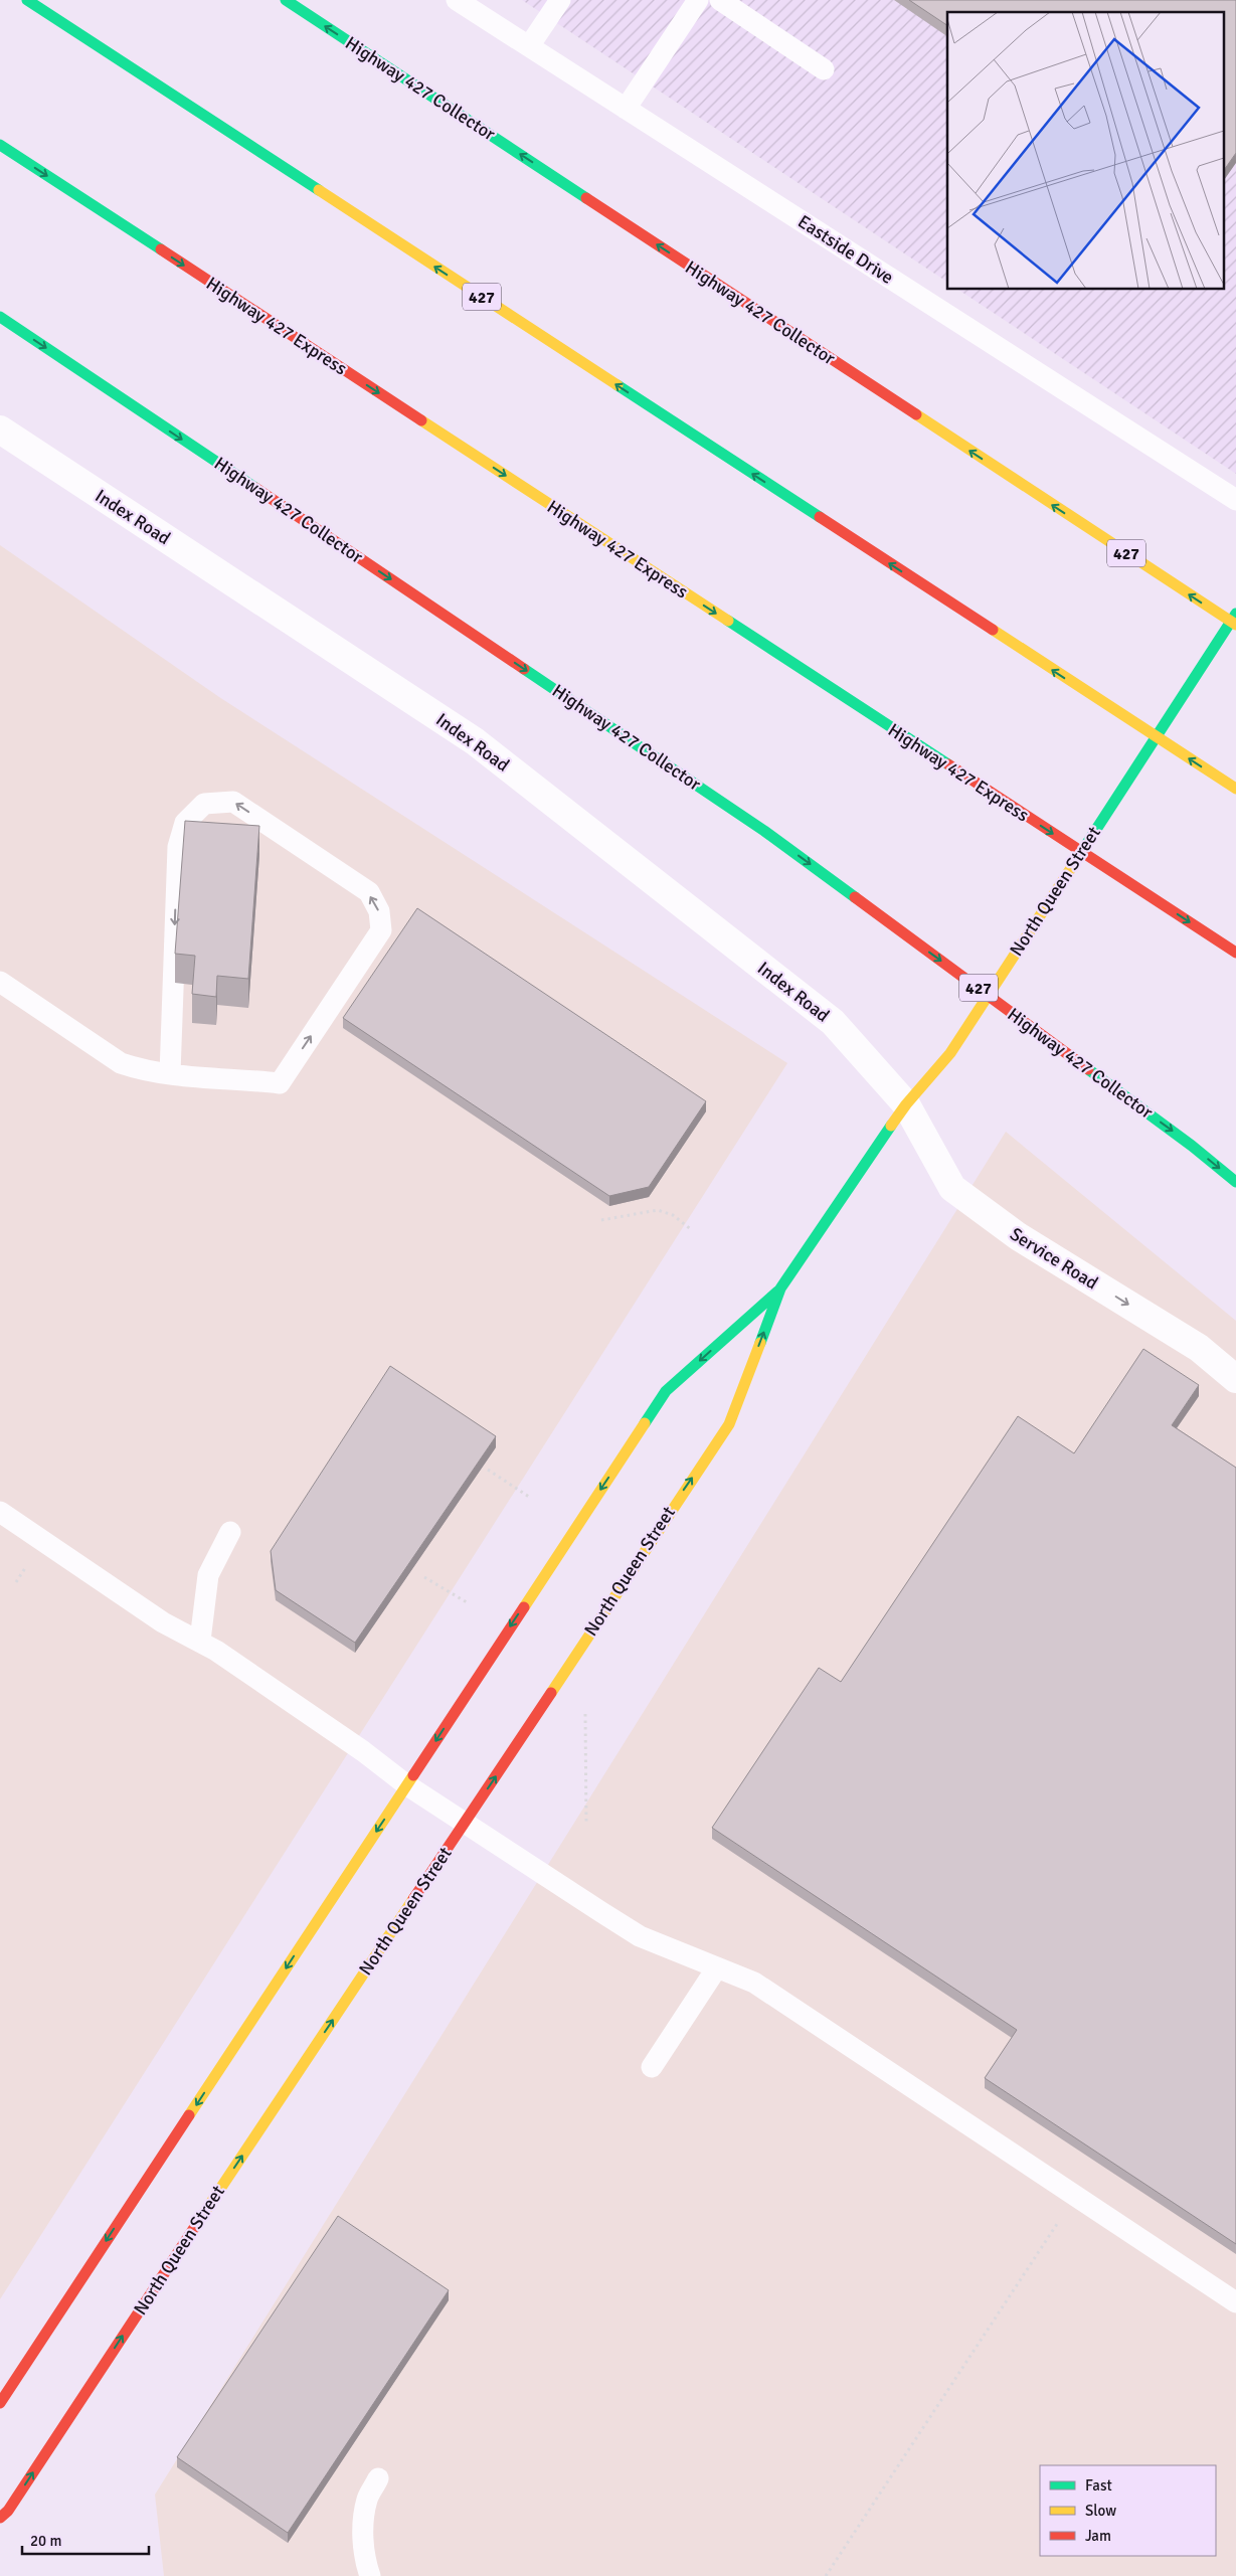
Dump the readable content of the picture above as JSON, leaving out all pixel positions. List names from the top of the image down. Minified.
{"streets":{"main road":["Highway 427 Collector","427","Highway 427 Express","North Queen Street"],"street":["Index Road","Service Road"],"lane":["Eastside Drive"]},"crossings":[["Index Road","North Queen Street"],["Index Road","Service Road"],["North Queen Street","Service Road"]],"one_way":["Highway 427 Express","Service Road"],"legend":["Fast","Slow","Jam"],"scale_bar":"20 m"}
